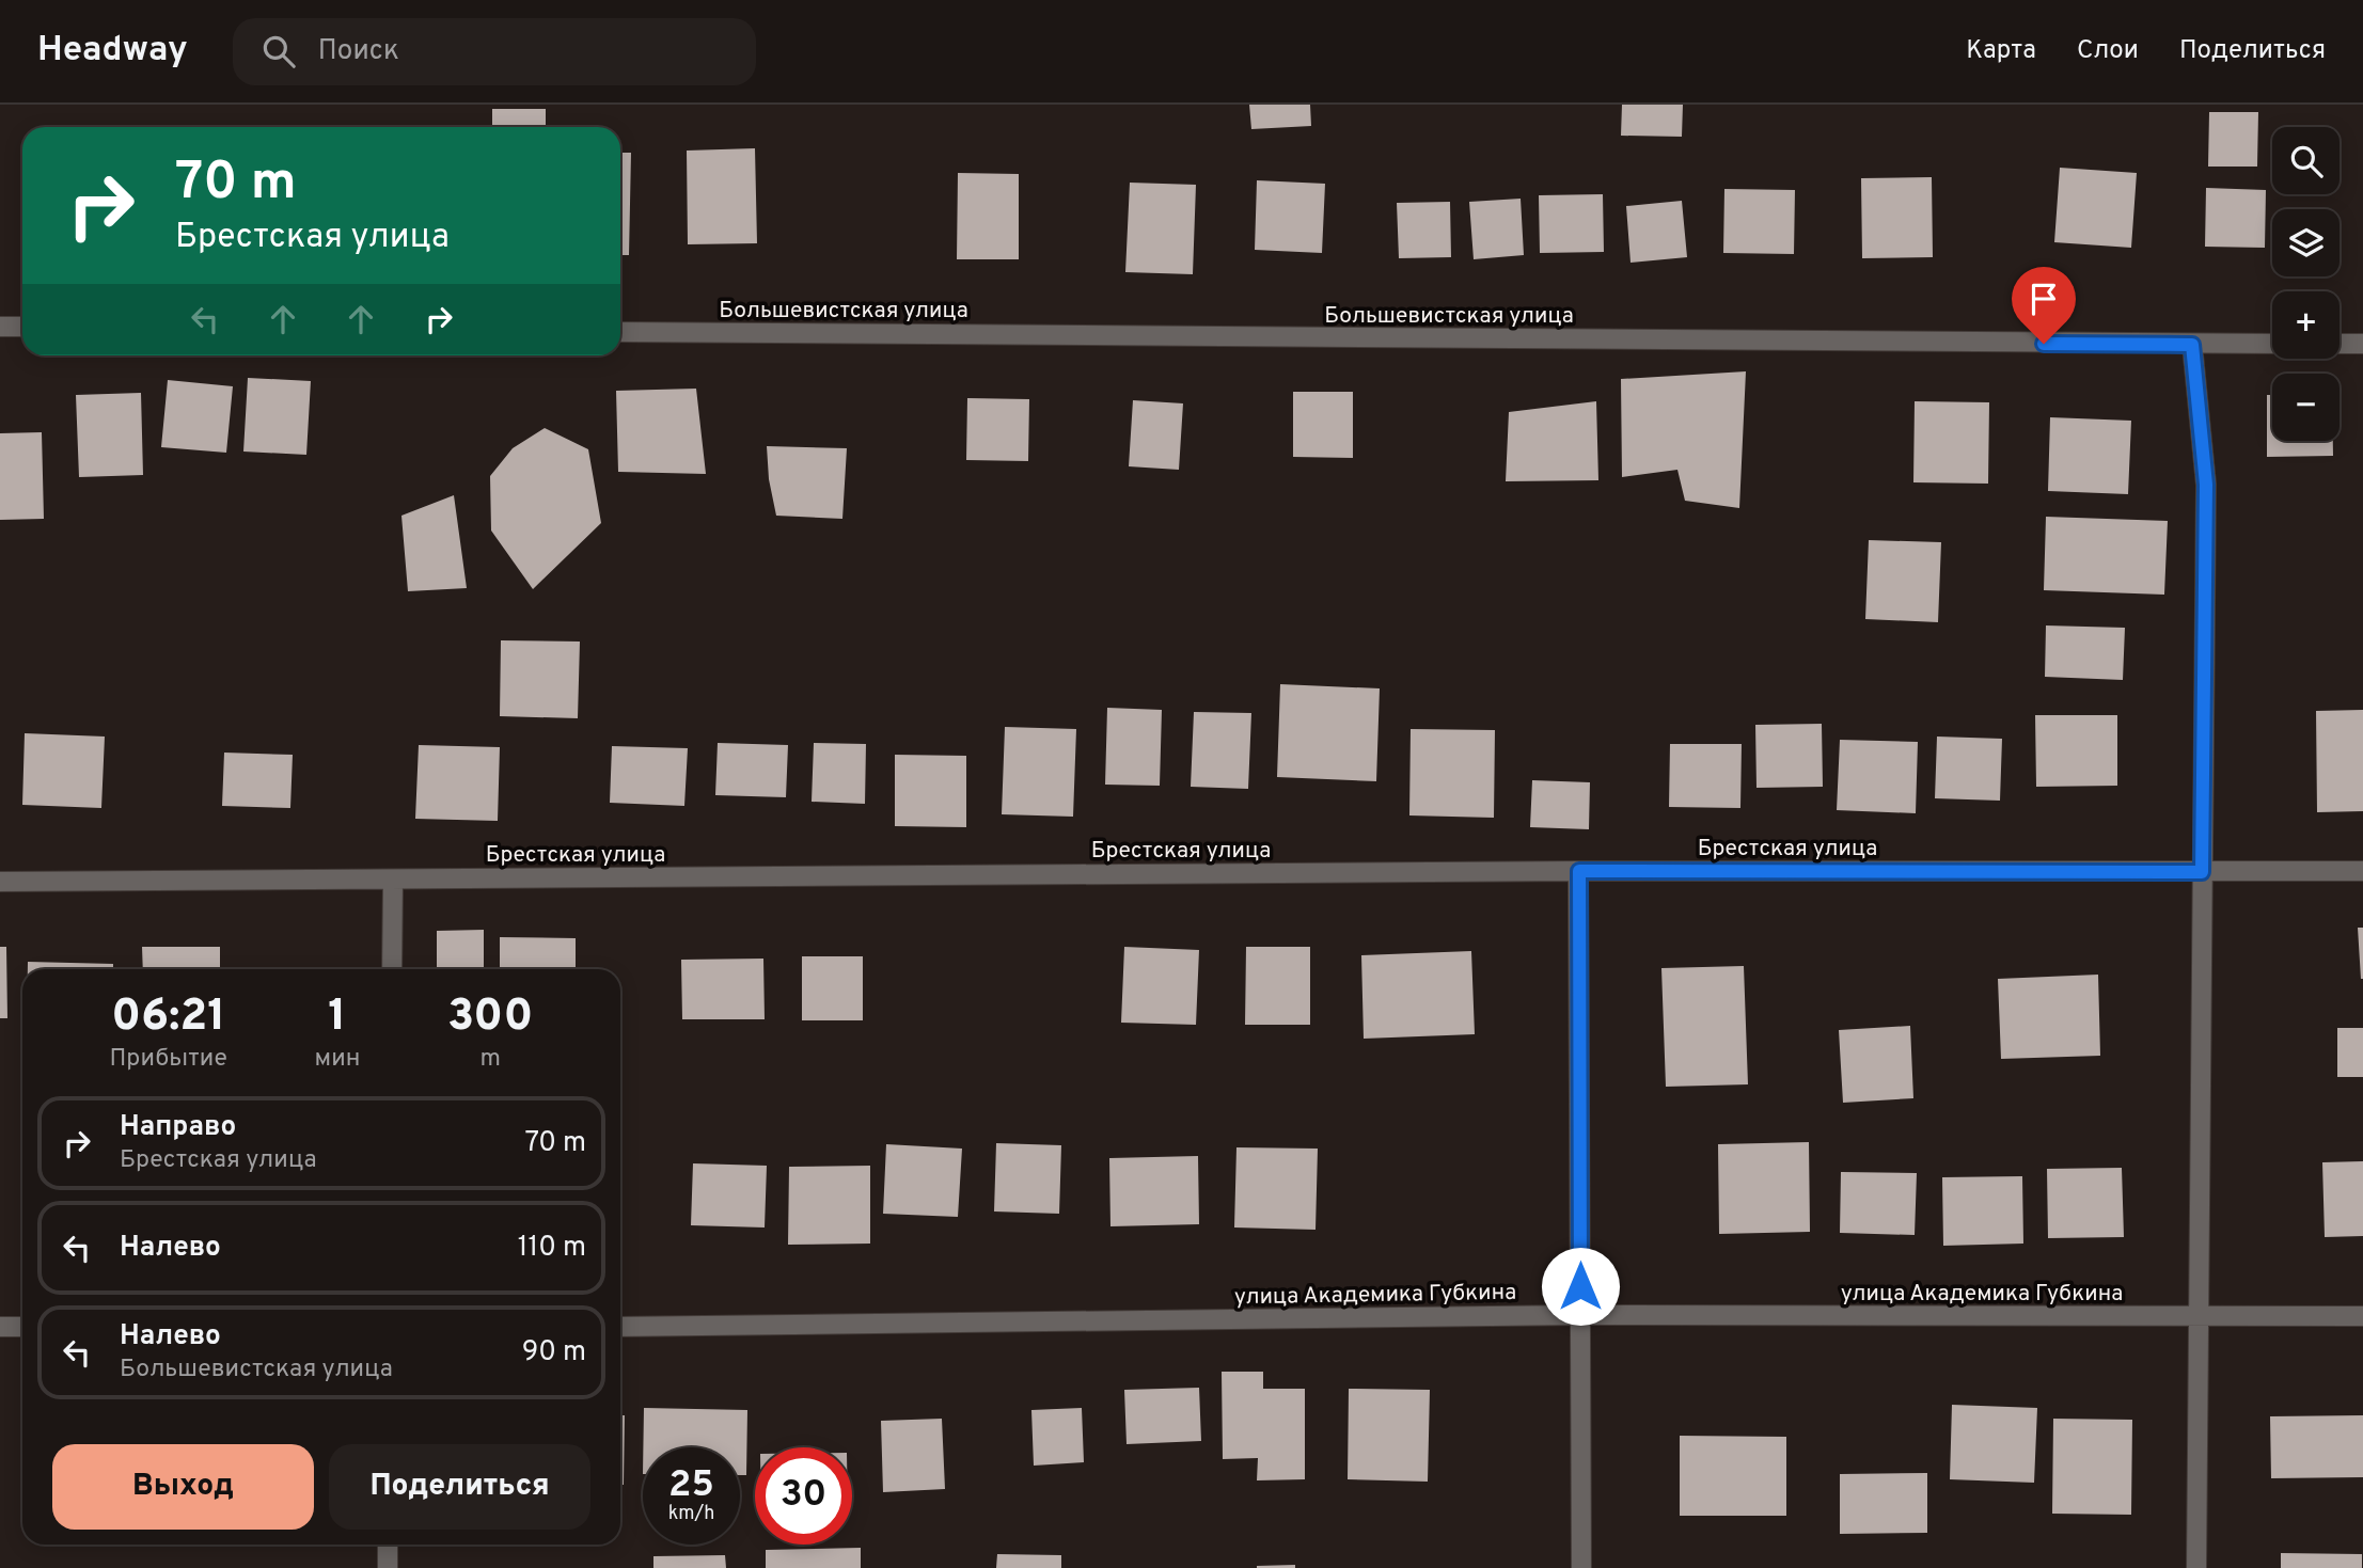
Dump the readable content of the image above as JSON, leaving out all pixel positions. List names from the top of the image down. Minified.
{"streets":{"street":["Большевистская улица","Брестская улица","улица Академика Губкина"]},"page":{"header":"Headway","search":"Поиск","nav":["Карта","Слои","Поделиться"],"map_buttons":["+","−"],"turn":["70 m","Брестская улица"],"eta":["06:21","Прибытие","1","мин","300","m"],"list":[{"name":"Направо","note":"Брестская улица","value":"70 m"},{"name":"Налево","value":"110 m"},{"name":"Налево","note":"Большевистская улица","value":"90 m"}],"buttons":["Выход","Поделиться"],"speed":"25 km/h","limit":"30"}}
